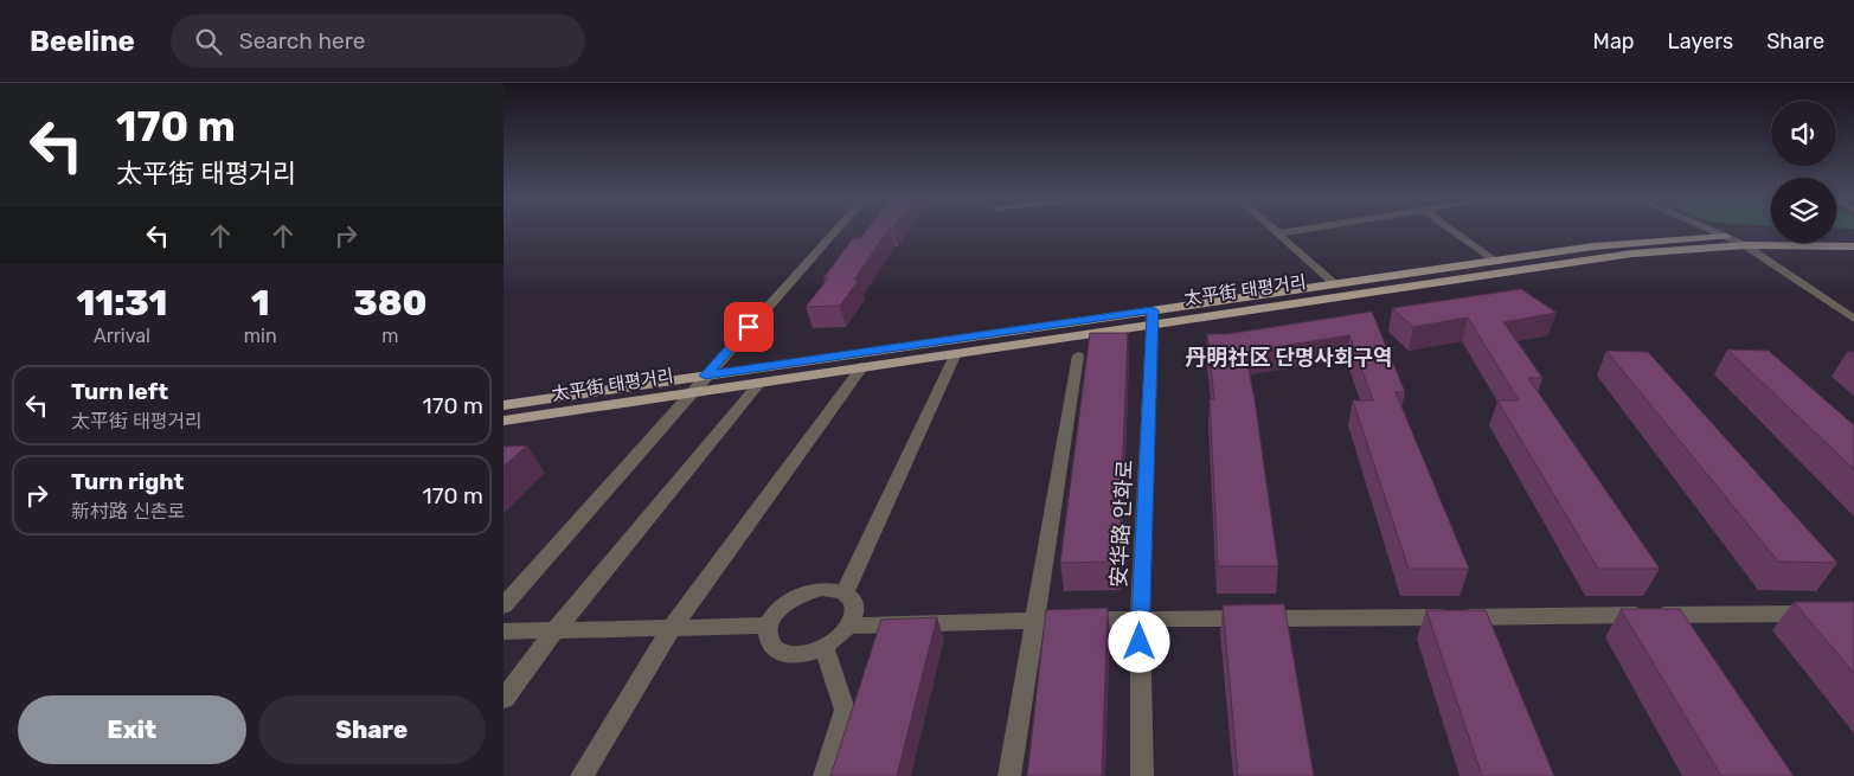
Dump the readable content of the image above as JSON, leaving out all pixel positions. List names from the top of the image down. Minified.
{"streets":{"main road":["太平街 태평거리"],"street":["安华路 안화로"]},"crossings":[["太平街 태평거리","安华路 안화로"]],"districts":["丹明社区 단명사회구역"],"page":{"header":"Beeline","search":"Search here","nav":["Map","Layers","Share"],"turn":["170 m","太平街 태평거리"],"eta":["11:31","Arrival","1","min","380","m"],"list":[{"name":"Turn left","note":"太平街 태평거리","value":"170 m"},{"name":"Turn right","note":"新村路 신촌로","value":"170 m"}],"buttons":["Exit","Share"]}}
